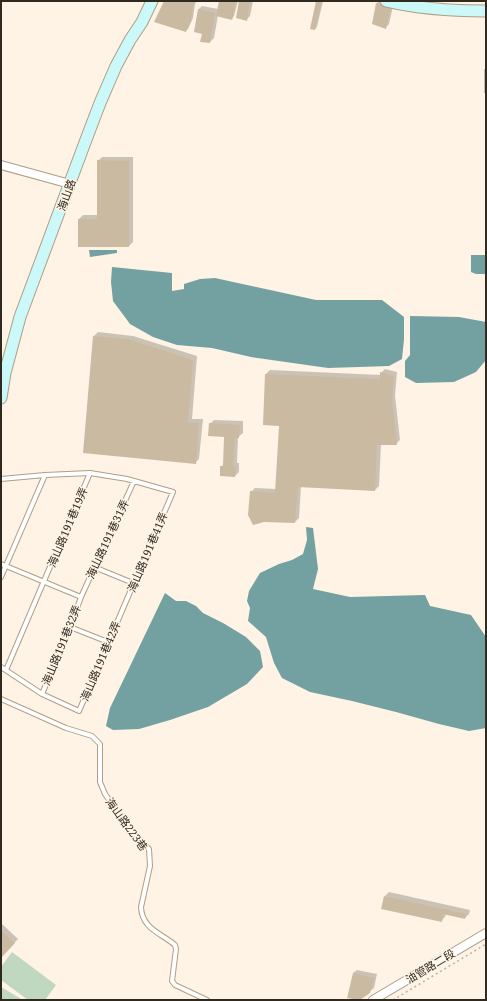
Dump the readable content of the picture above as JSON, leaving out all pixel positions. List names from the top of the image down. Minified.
{"streets":{"main road":["海山路"],"street":["油管路二段"],"lane":["海山路191巷19弄","海山路191巷31弄","海山路191巷41弄","海山路191巷32弄","海山路191巷42弄","海山路223巷"]},"crossings":[["海山路191巷31弄","海山路191巷41弄"],["海山路191巷31弄","海山路191巷32弄"],["海山路191巷41弄","海山路191巷42弄"],["海山路191巷32弄","海山路191巷42弄"]]}
